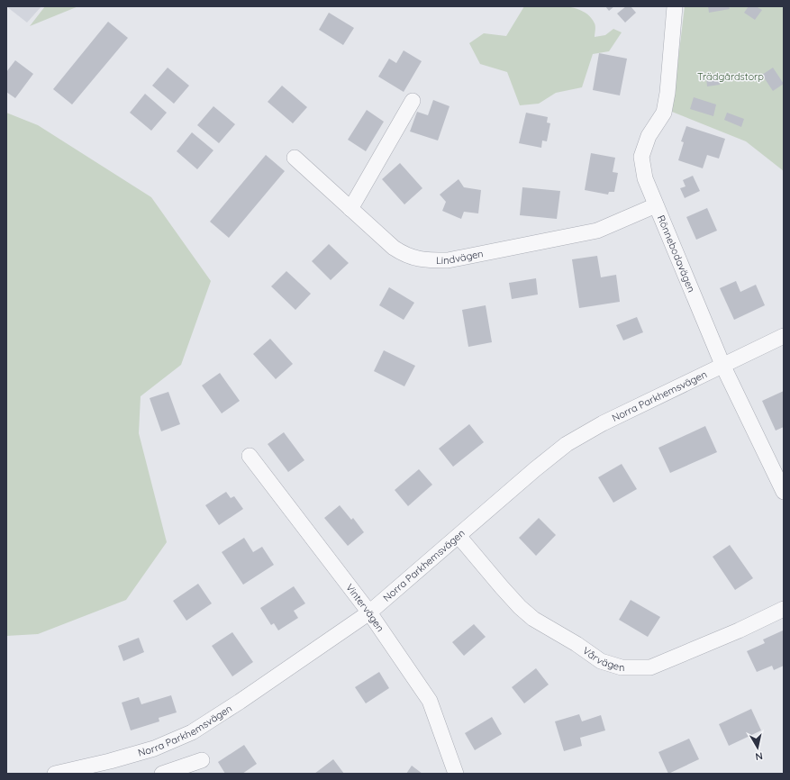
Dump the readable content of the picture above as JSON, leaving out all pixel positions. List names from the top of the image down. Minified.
{"streets":{"street":["Rönnebodavägen","Lindvägen","Norra Parkhemsvägen","Vintervägen","Vårvägen"]},"crossings":[["Rönnebodavägen","Lindvägen"],["Rönnebodavägen","Norra Parkhemsvägen"],["Norra Parkhemsvägen","Vintervägen"],["Norra Parkhemsvägen","Vårvägen"]],"parks":["Trädgårdstorp"],"north":"bottom"}
